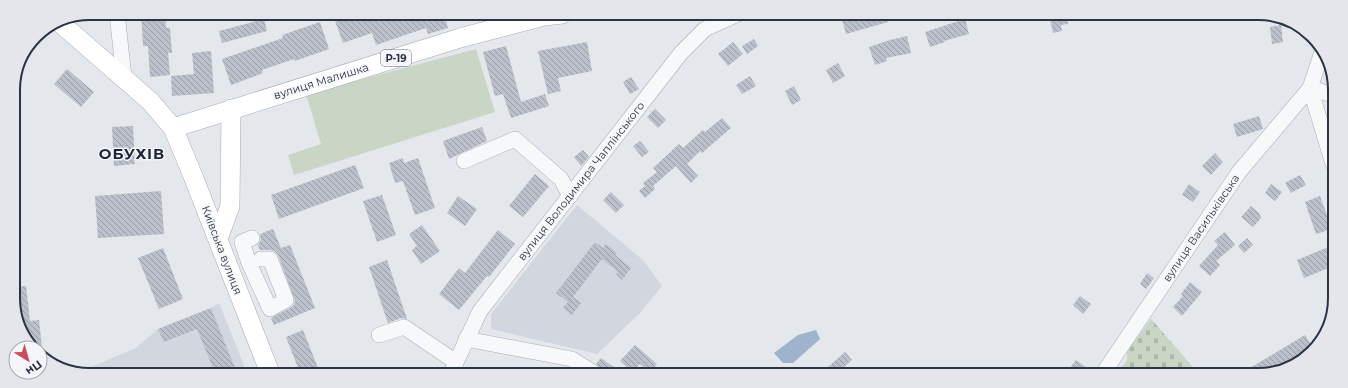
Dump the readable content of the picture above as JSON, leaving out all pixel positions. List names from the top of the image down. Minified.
{"streets":{"main road":["Р-19","вулиця Малишка","Київська вулиця"],"street":["вулиця Володимира Чаплінського","вулиця Васильківська"]},"crossings":[["вулиця Малишка","Київська вулиця"]],"districts":["ОБУХІВ"],"north":"bottom right"}
